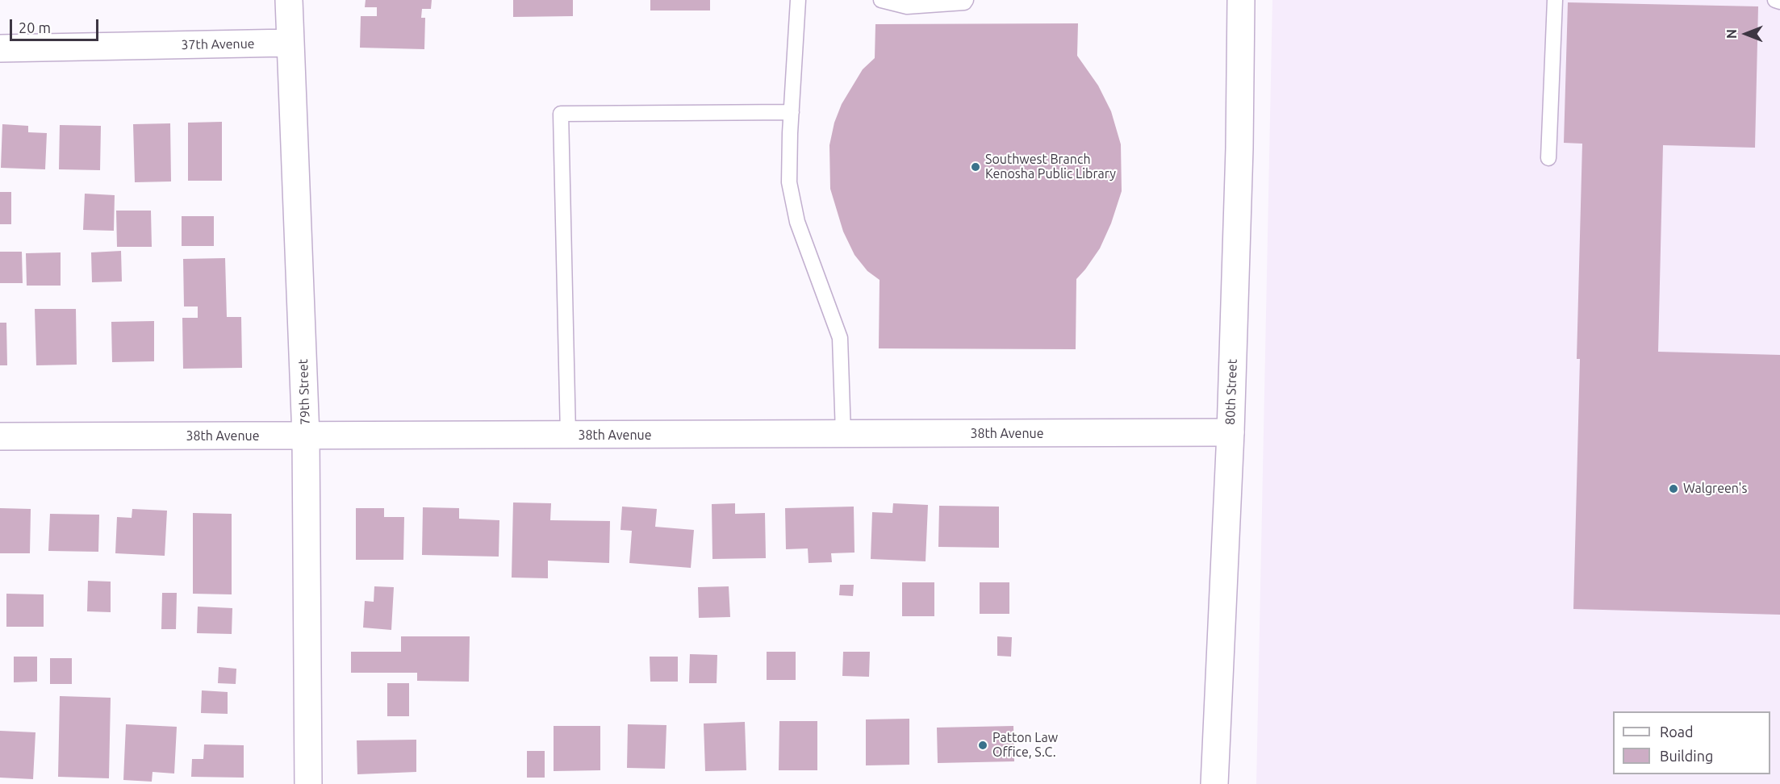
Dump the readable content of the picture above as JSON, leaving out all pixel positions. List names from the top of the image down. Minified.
{"streets":{"street":["37th Avenue","79th Street","80th Street","38th Avenue"]},"crossings":[["37th Avenue","79th Street"],["79th Street","38th Avenue"],["80th Street","38th Avenue"]],"places":["Southwest Branch Kenosha Public Library","Walgreen's","Patton Law Office, S.C."],"legend":["Road","Building"],"scale_bar":"20 m","north":"left"}
